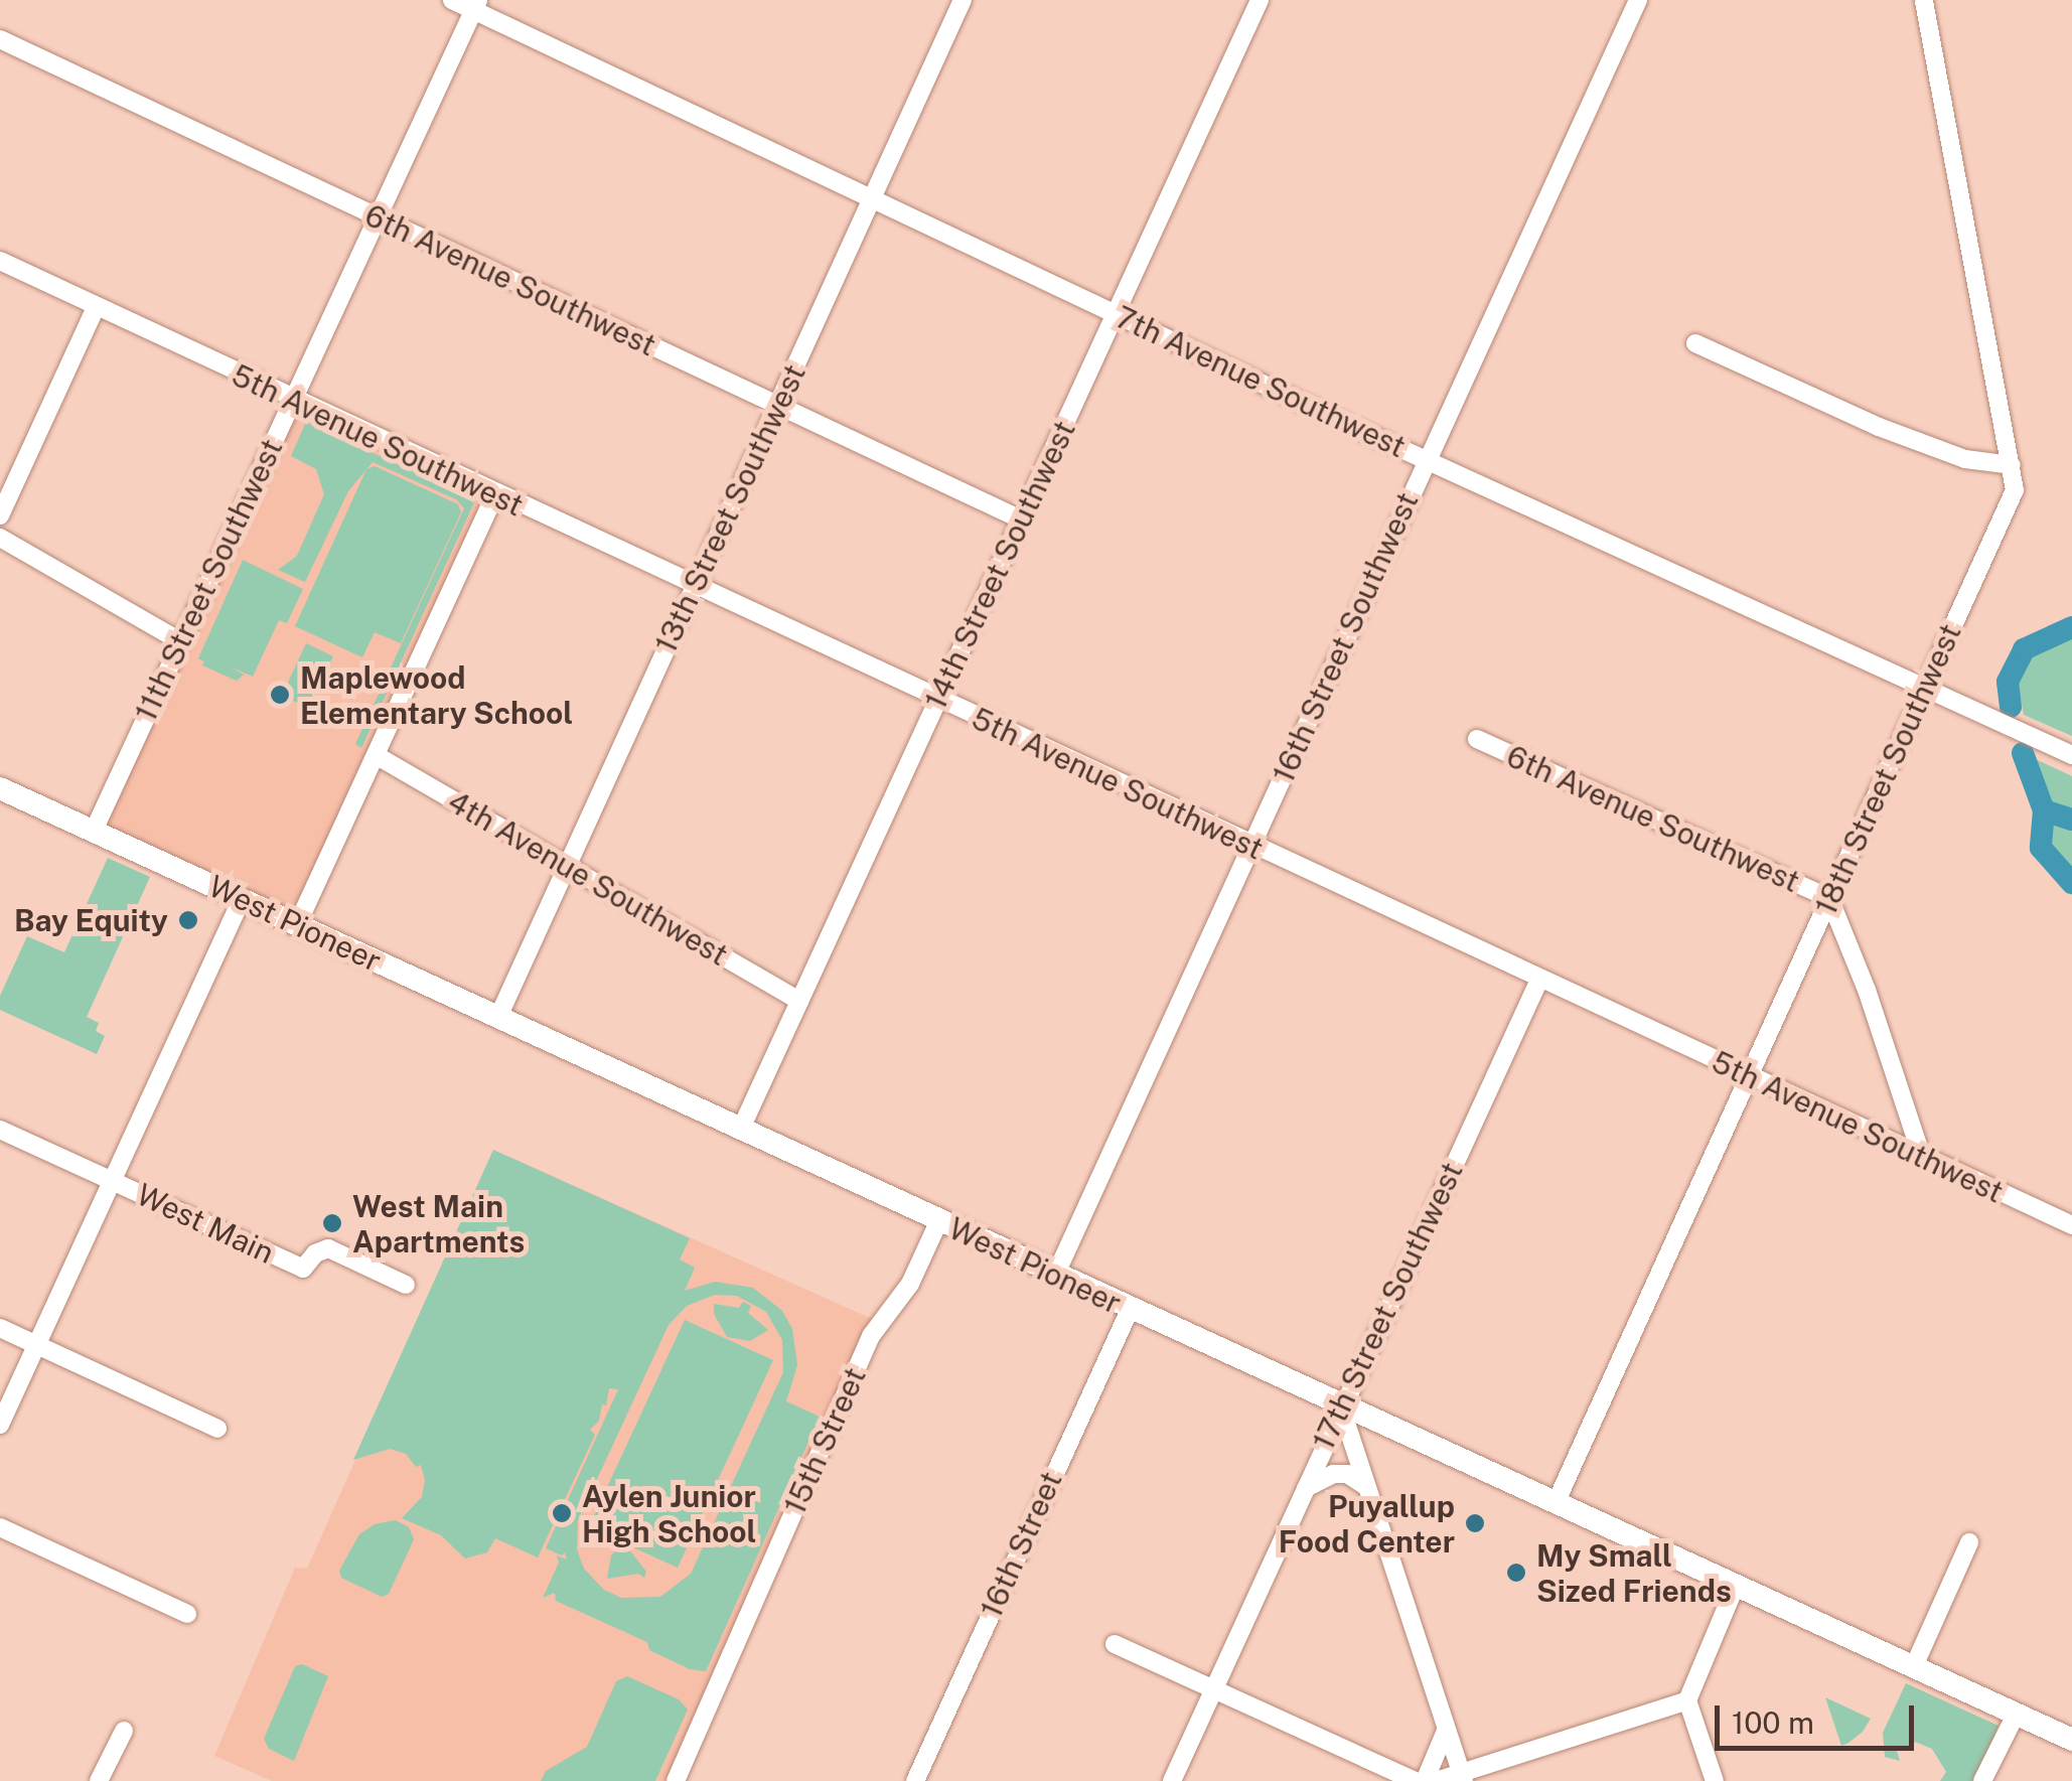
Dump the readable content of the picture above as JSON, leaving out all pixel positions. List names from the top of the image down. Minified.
{"streets":{"main road":["West Pioneer"],"street":["6th Avenue Southwest","7th Avenue Southwest","5th Avenue Southwest","13th Street Southwest","14th Street Southwest","11th Street Southwest","16th Street Southwest","18th Street Southwest","4th Avenue Southwest","West Main","17th Street Southwest","15th Street","16th Street"]},"crossings":[["6th Avenue Southwest","13th Street Southwest"],["6th Avenue Southwest","14th Street Southwest"],["6th Avenue Southwest","11th Street Southwest"],["6th Avenue Southwest","18th Street Southwest"],["7th Avenue Southwest","13th Street Southwest"],["7th Avenue Southwest","14th Street Southwest"],["7th Avenue Southwest","11th Street Southwest"],["7th Avenue Southwest","16th Street Southwest"],["7th Avenue Southwest","18th Street Southwest"],["5th Avenue Southwest","13th Street Southwest"],["5th Avenue Southwest","14th Street Southwest"],["5th Avenue Southwest","11th Street Southwest"],["5th Avenue Southwest","16th Street Southwest"],["5th Avenue Southwest","18th Street Southwest"],["5th Avenue Southwest","17th Street Southwest"],["13th Street Southwest","4th Avenue Southwest"],["13th Street Southwest","West Pioneer"],["14th Street Southwest","4th Avenue Southwest"],["14th Street Southwest","West Pioneer"],["11th Street Southwest","West Pioneer"],["16th Street Southwest","West Pioneer"],["18th Street Southwest","West Pioneer"],["West Pioneer","17th Street Southwest"],["West Pioneer","15th Street"],["West Pioneer","16th Street"]],"places":["Maplewood Elementary School","Bay Equity","West Main Apartments","Aylen Junior High School","Puyallup Food Center","My Small Sized Friends"],"scale_bar":"100 m"}
